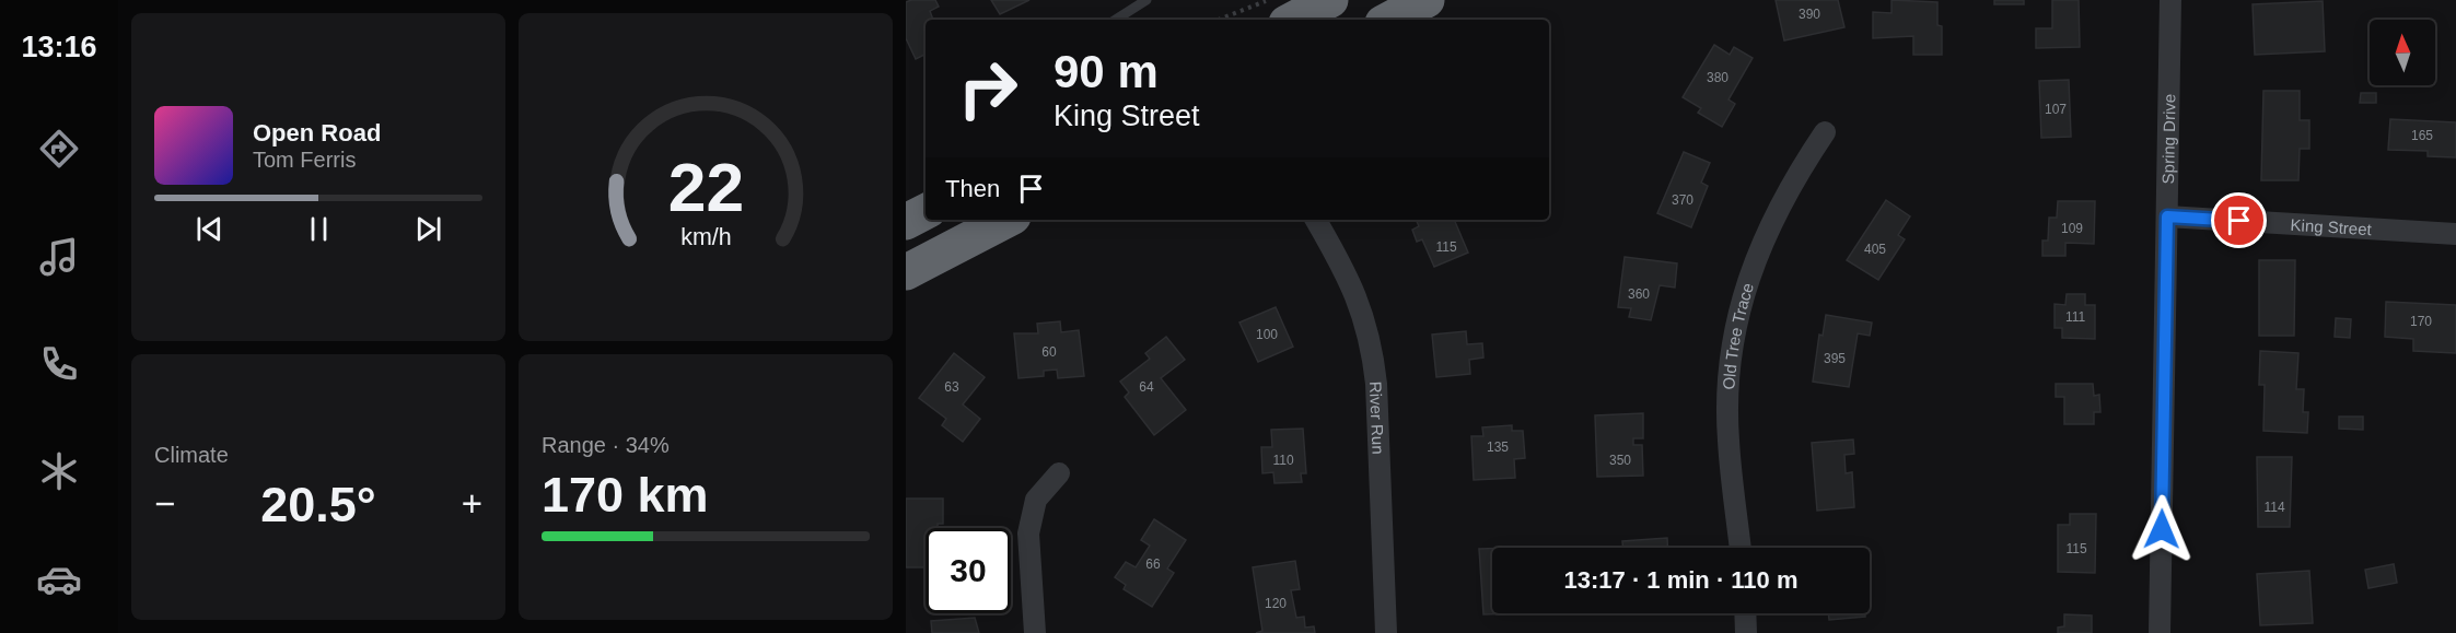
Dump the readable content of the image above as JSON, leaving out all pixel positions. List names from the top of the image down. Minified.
{"streets":{"street":["Spring Drive","King Street","Old Tree Trace","River Run"]},"crossings":[["Spring Drive","King Street"]],"house_numbers":["390","380","107","165","370","109","115","405","360","111","170","100","60","395","63","64","135","110","350","114","115","66","120"],"north":"top","page":{"tabs":"13:16","turn":["90 m","King Street"],"song":["Open Road","Tom Ferris"],"then":"Then","tile":["Climate",["Range · 34%","170 km"]],"heat":["−","20.5°","+"],"limit":"30","trip":"13:17 · 1 min · 110 m","gauge":["22","km/h"]}}
